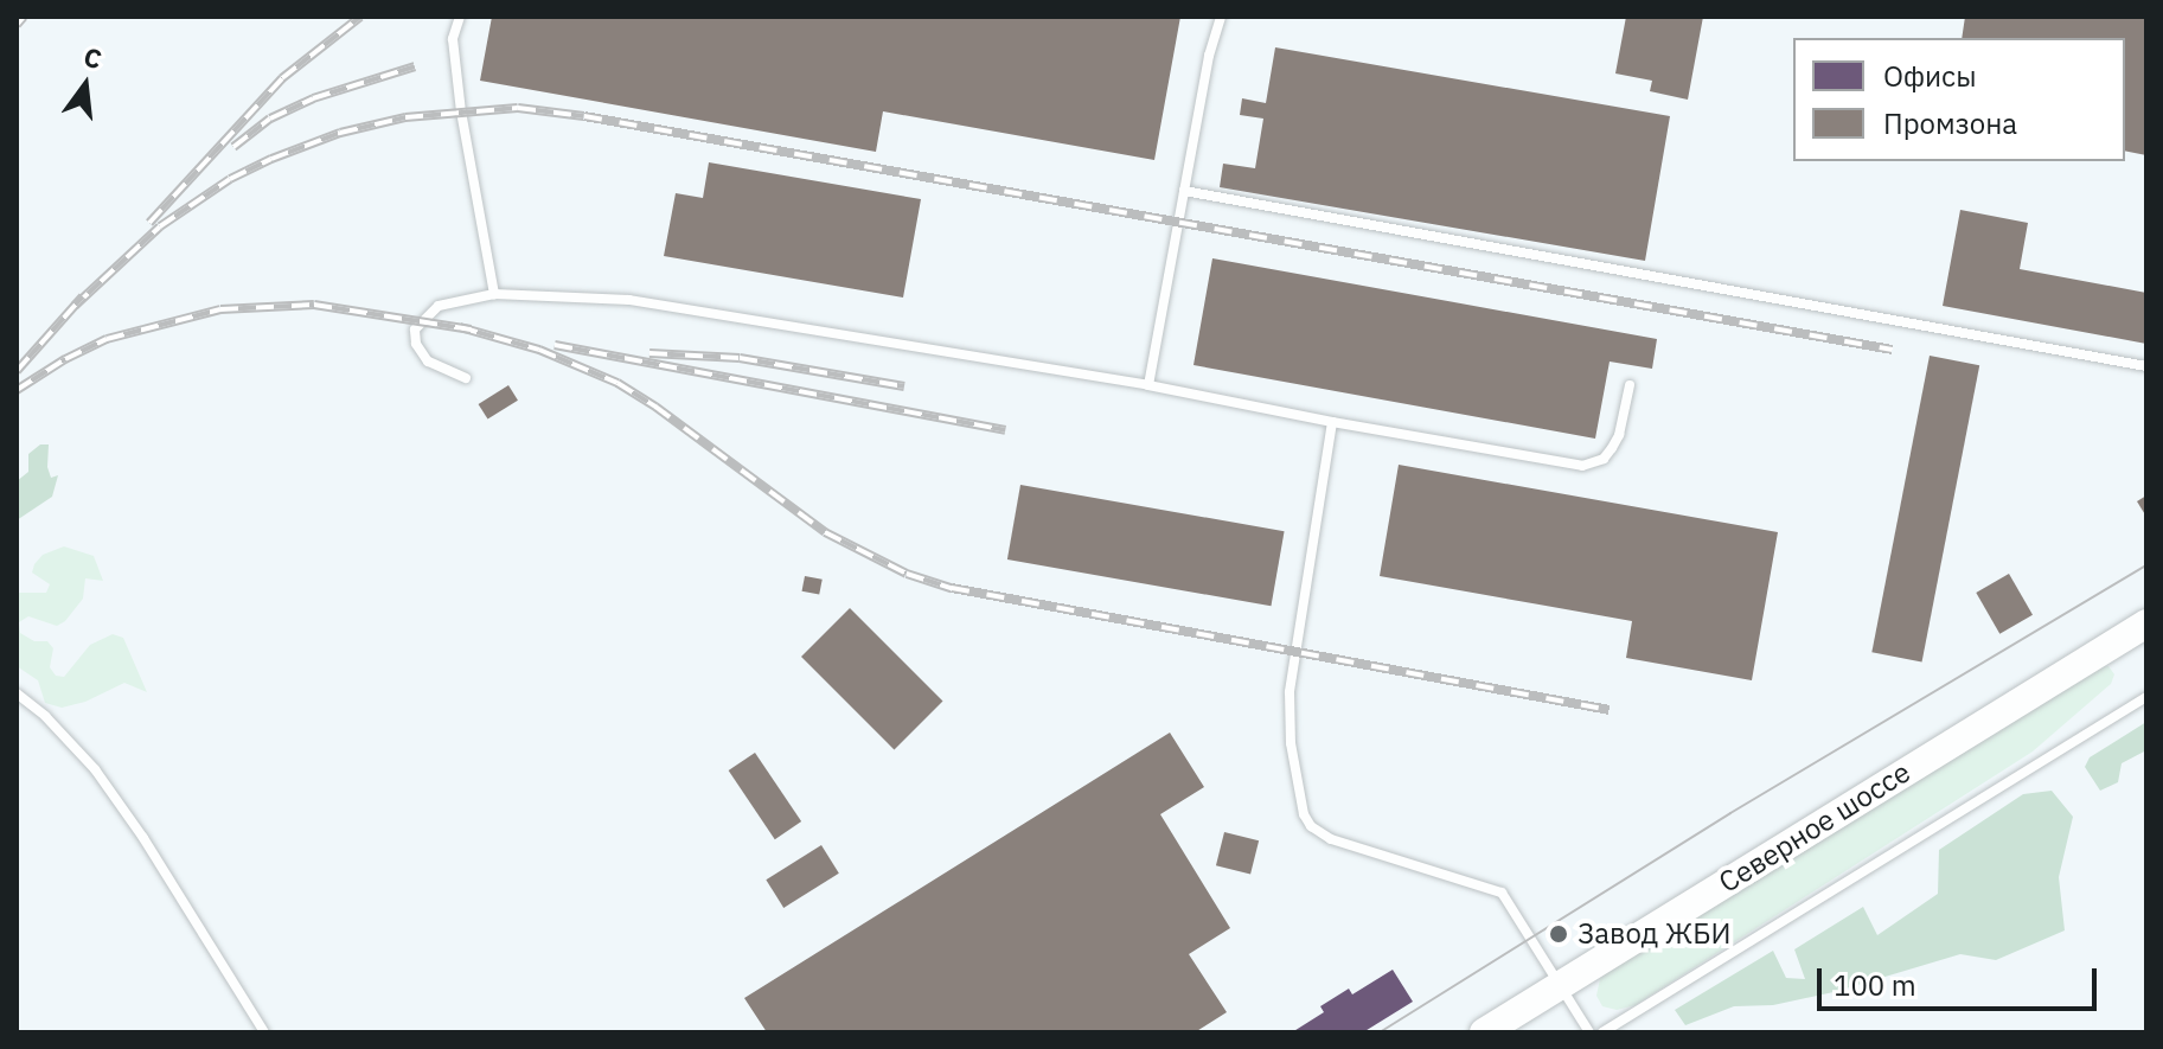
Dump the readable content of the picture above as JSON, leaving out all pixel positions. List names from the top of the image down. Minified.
{"streets":{"main road":["Северное шоссе"]},"places":["Завод ЖБИ"],"legend":["Офисы","Промзона"],"scale_bar":"100 m","north":"top"}
